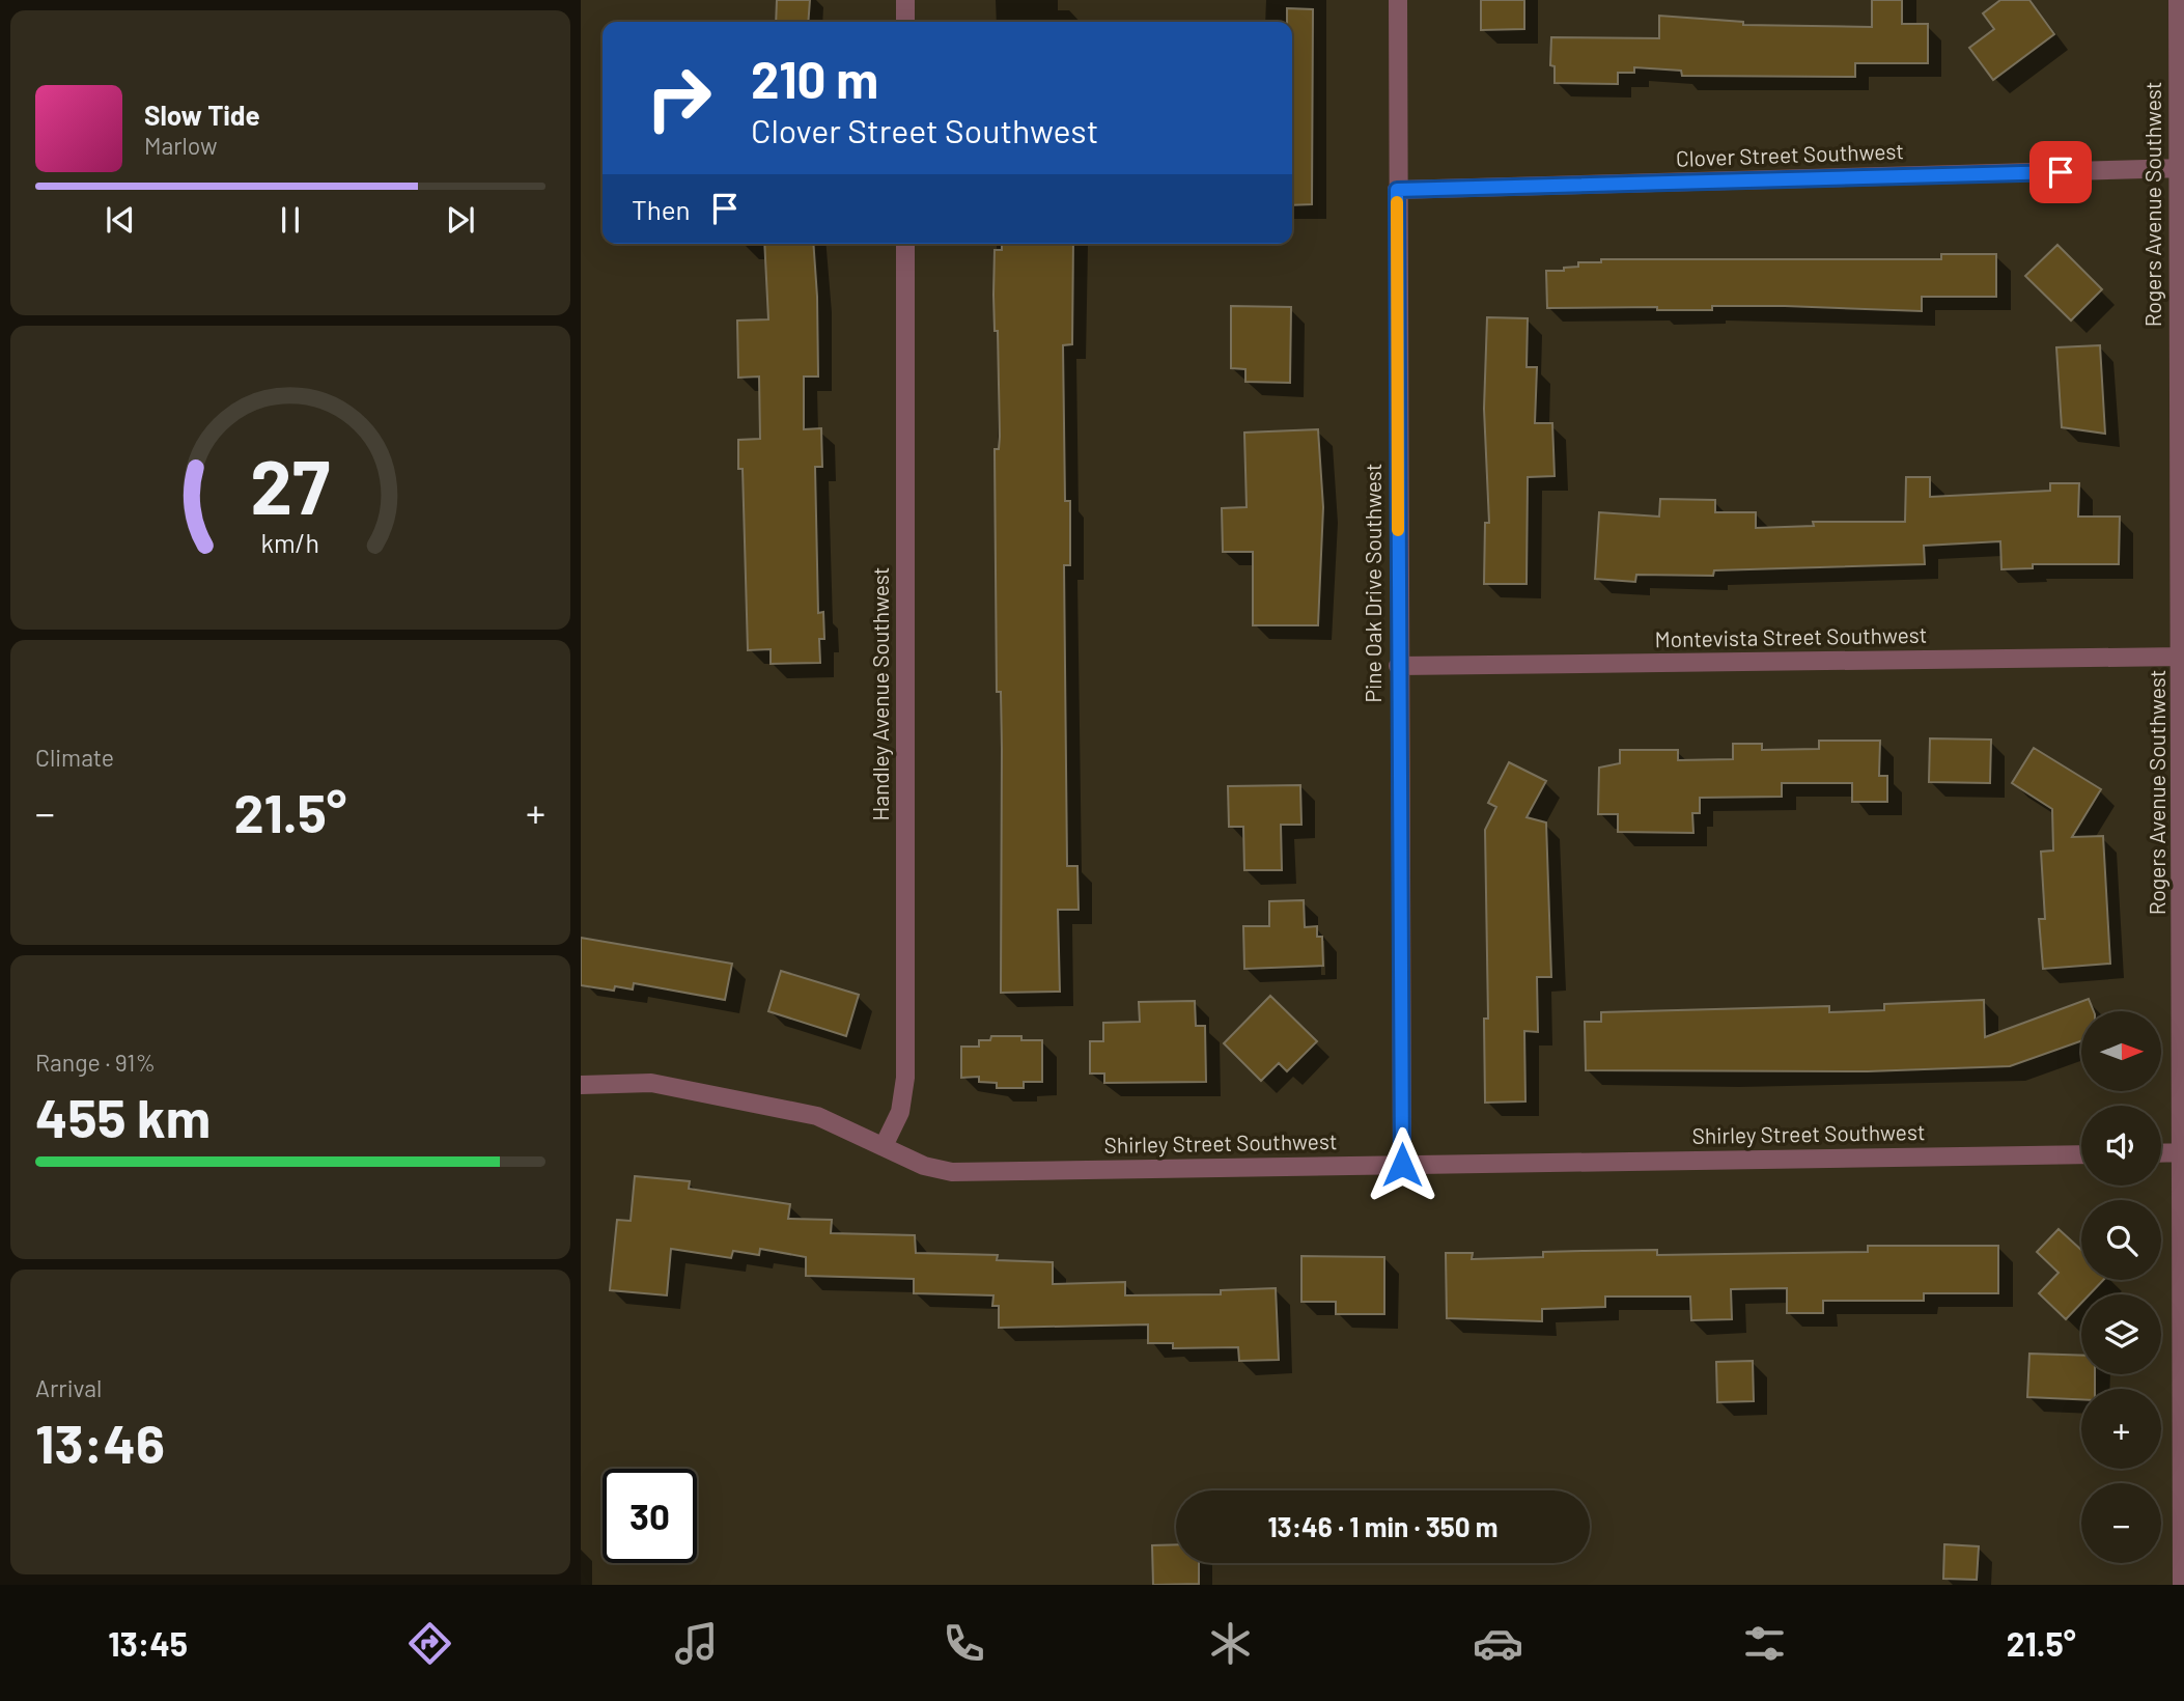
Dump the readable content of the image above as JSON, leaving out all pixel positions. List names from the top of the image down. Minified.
{"streets":{"street":["Clover Street Southwest","Rogers Avenue Southwest","Pine Oak Drive Southwest","Montevista Street Southwest","Handley Avenue Southwest","Shirley Street Southwest"]},"crossings":[["Clover Street Southwest","Rogers Avenue Southwest"],["Clover Street Southwest","Pine Oak Drive Southwest"],["Rogers Avenue Southwest","Montevista Street Southwest"],["Pine Oak Drive Southwest","Montevista Street Southwest"],["Pine Oak Drive Southwest","Shirley Street Southwest"],["Handley Avenue Southwest","Shirley Street Southwest"]],"north":"right","page":{"turn":["210 m","Clover Street Southwest"],"song":["Slow Tide","Marlow"],"then":"Then","tile":["Climate",["Range · 91%","455 km"],["Arrival","13:46"]],"heat":["−","21.5°","+"],"map_buttons":["+","−"],"limit":"30","trip":"13:46 · 1 min · 350 m","tabs":["13:45","21.5°"],"gauge":["27","km/h"]}}
